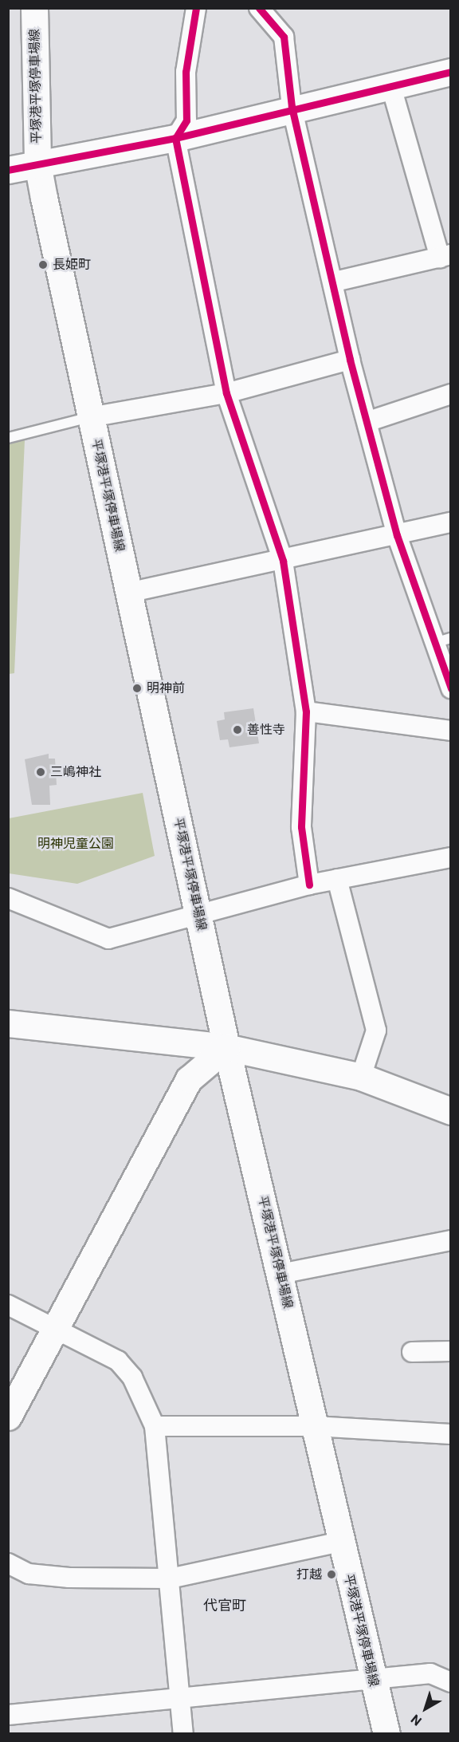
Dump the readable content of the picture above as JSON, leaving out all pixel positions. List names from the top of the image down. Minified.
{"streets":{"main road":["平塚港平塚停車場線"]},"districts":["代官町"],"parks":["明神児童公園"],"places":["長姫町","明神前","善性寺","三嶋神社","打越"],"north":"bottom left"}
